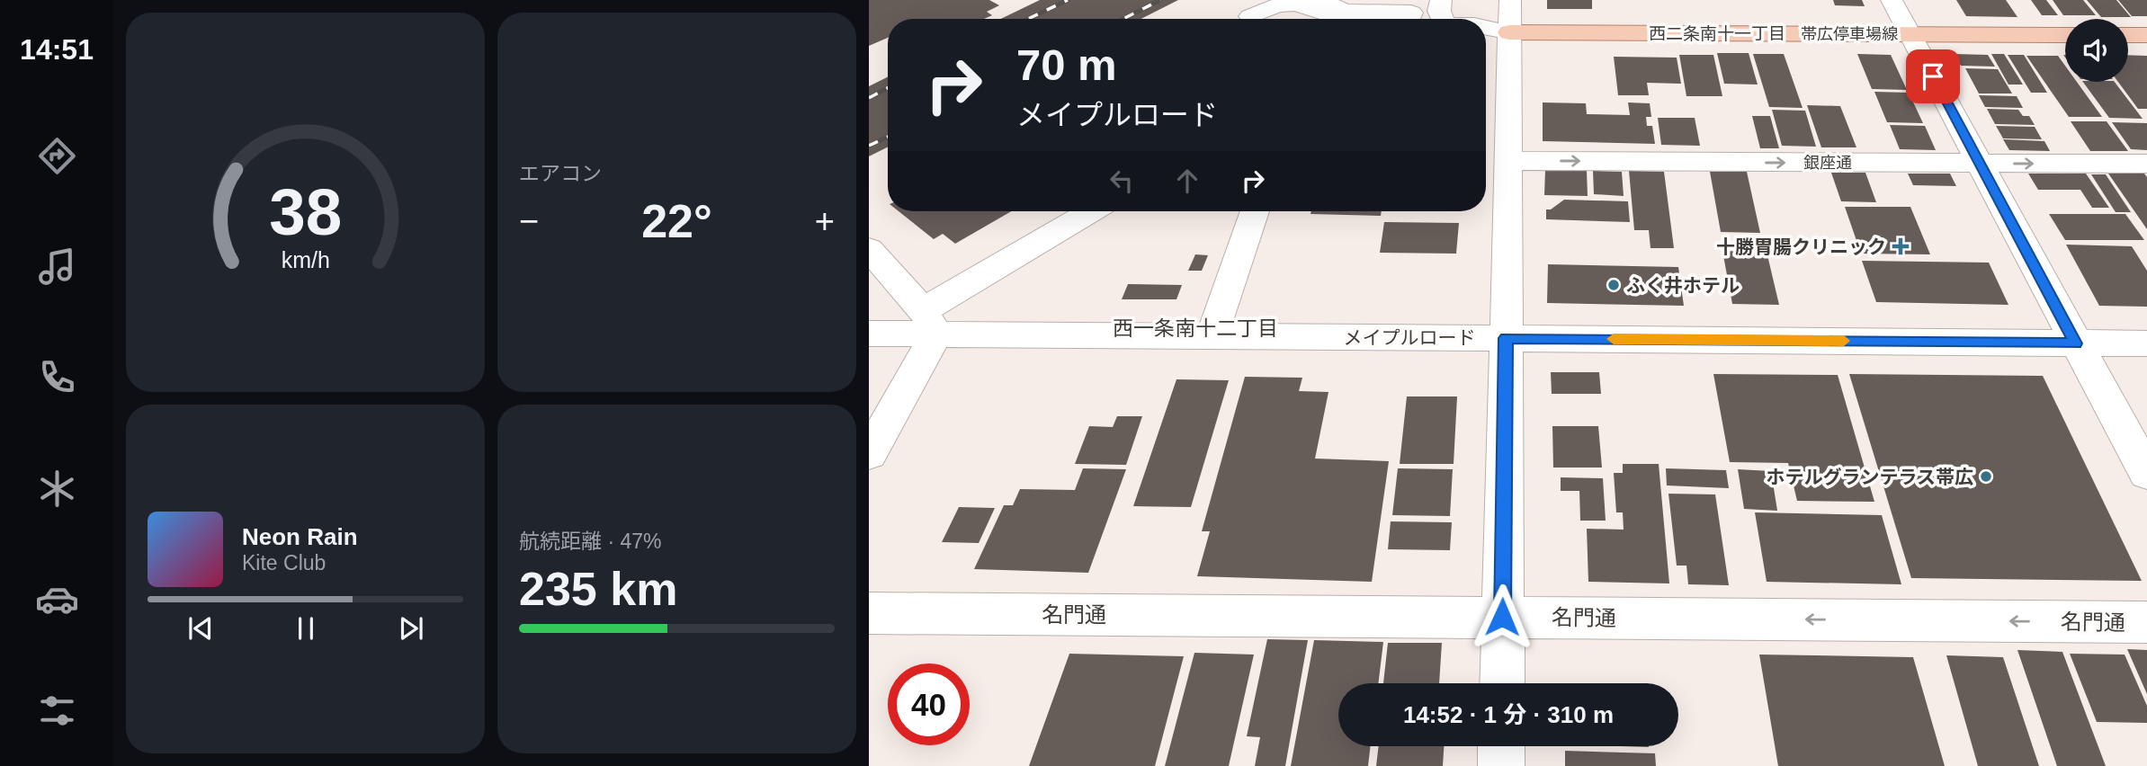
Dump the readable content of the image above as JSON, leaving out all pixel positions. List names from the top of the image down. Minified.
{"streets":{"main road":["帯広停車場線"],"street":["銀座通","メイプルロード","名門通"]},"one_way":["銀座通","名門通"],"districts":["西二条南十一丁目","西一条南十二丁目"],"places":{"health":["十勝胃腸クリニック"],"other":["ふく井ホテル","ホテルグランテラス帯広"]},"page":{"tabs":"14:51","tile":["エアコン",["航続距離 · 47%","235 km"]],"turn":["70 m","メイプルロード"],"heat":["−","22°","+"],"song":["Neon Rain","Kite Club"],"limit":"40","trip":"14:52 · 1 分 · 310 m","gauge":["38","km/h"]}}
